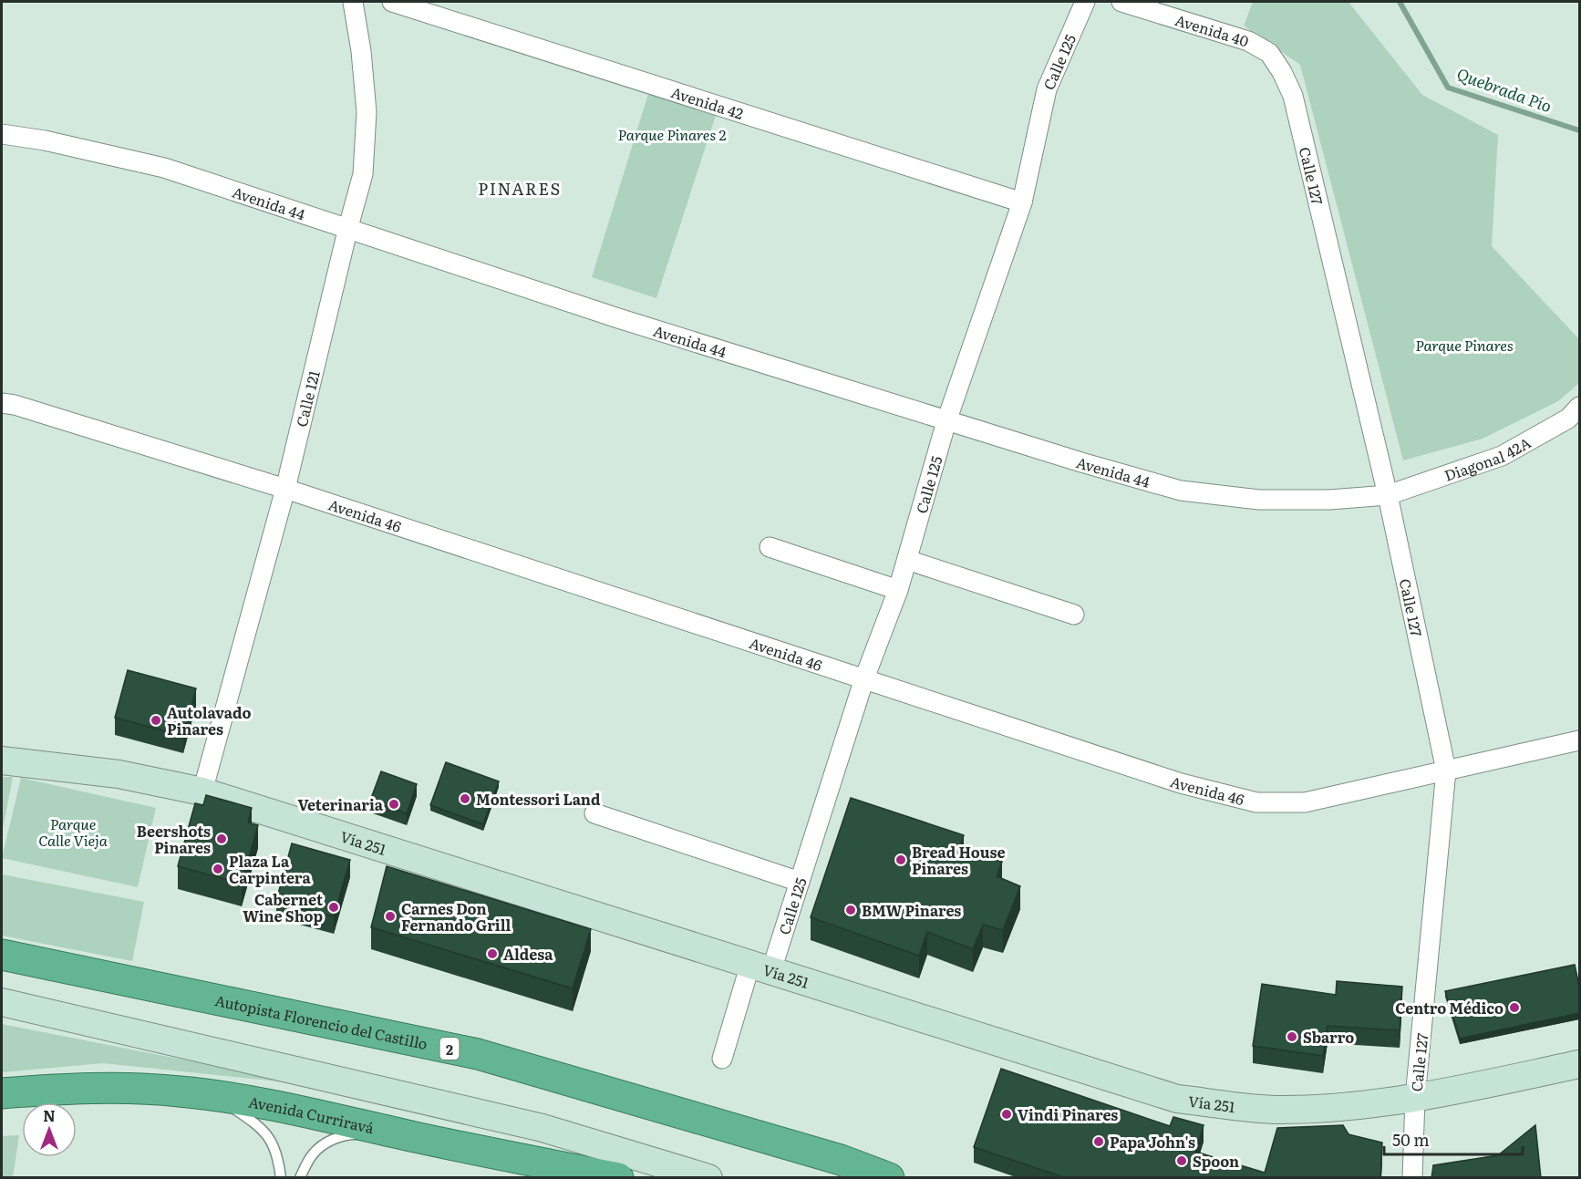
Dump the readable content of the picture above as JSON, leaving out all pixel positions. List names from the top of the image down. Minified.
{"streets":{"highway":["Autopista Florencio del Castillo","2","Avenida Curriravá"],"main road":["Vía 251"],"street":["Avenida 40","Calle 125","Avenida 42","Calle 127","Avenida 44","Calle 121","Diagonal 42A","Avenida 46"]},"crossings":[["Avenida 40","Calle 127"],["Calle 125","Avenida 42"],["Calle 125","Avenida 44"],["Calle 125","Avenida 46"],["Calle 125","Vía 251"],["Calle 127","Avenida 44"],["Calle 127","Diagonal 42A"],["Calle 127","Avenida 46"],["Calle 127","Vía 251"],["Avenida 44","Calle 121"],["Avenida 44","Diagonal 42A"],["Calle 121","Avenida 46"],["Calle 121","Vía 251"]],"districts":["PINARES"],"water":["Quebrada Pío"],"parks":["Parque Pinares 2","Parque Pinares","Parque Calle Vieja"],"places":["Autolavado Pinares","Montessori Land","Veterinaria","Beershots Pinares","Bread House Pinares","Plaza La Carpintera","Cabernet Wine Shop","BMW Pinares","Carnes Don Fernando Grill","Aldesa","Centro Médico","Sbarro","Vindi Pinares","Papa John's","Spoon"],"scale_bar":"50 m","north":"top"}
